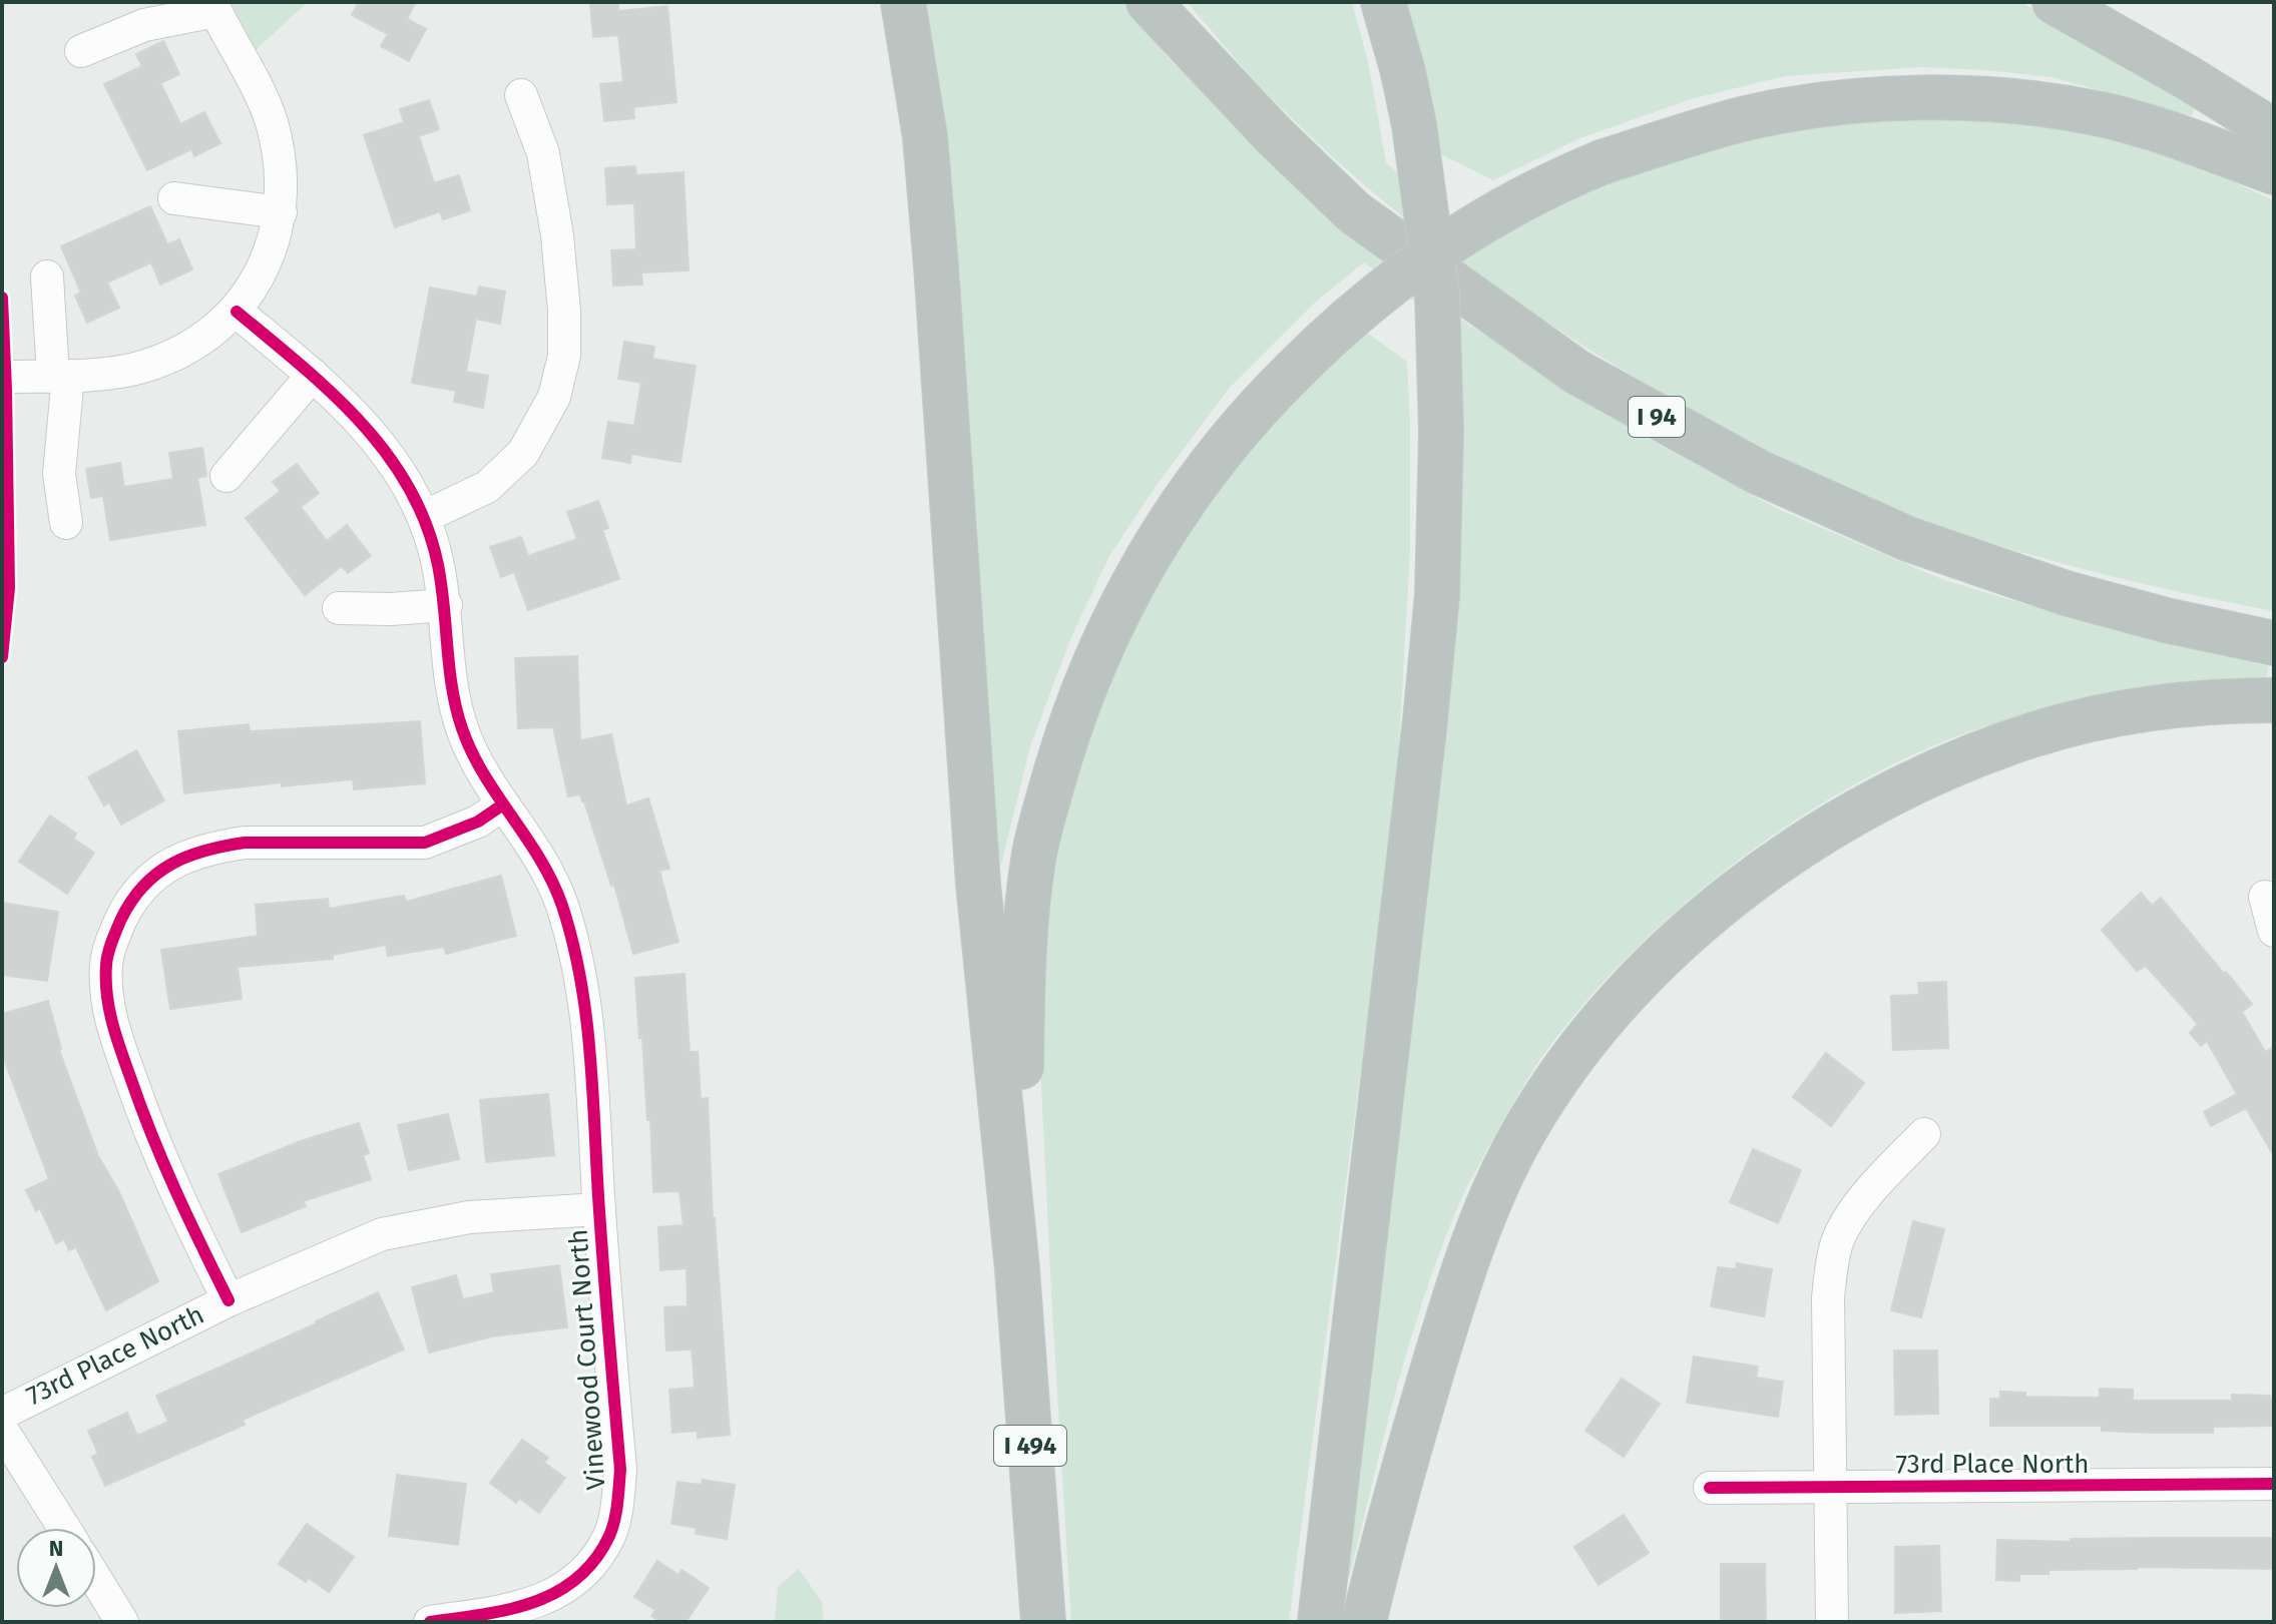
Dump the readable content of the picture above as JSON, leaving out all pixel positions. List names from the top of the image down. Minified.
{"streets":{"highway":["I 94","I 494"],"street":["73rd Place North","Vinewood Court North"]},"crossings":[["73rd Place North","Vinewood Court North"]],"north":"top"}
